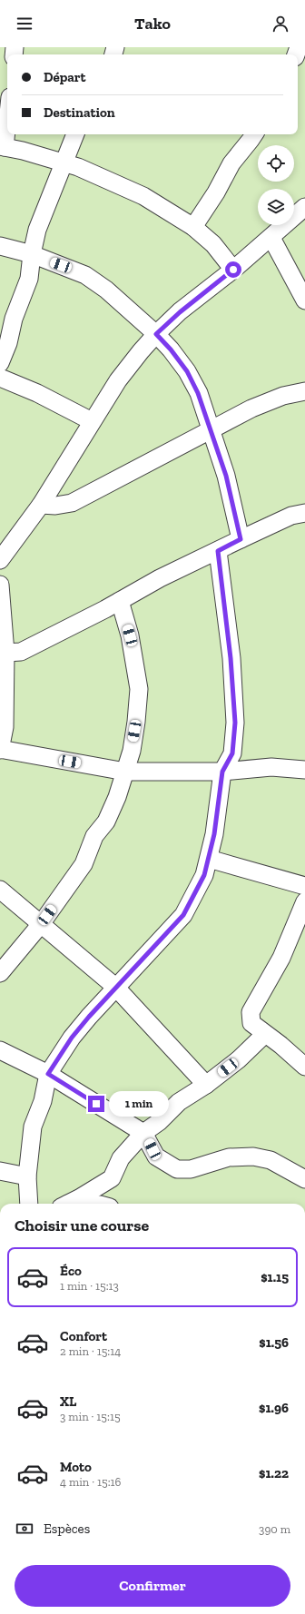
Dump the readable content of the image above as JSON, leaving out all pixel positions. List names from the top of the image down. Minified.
{"page":{"header":"Tako","banner":["Départ","Destination"],"bubble":"1 min","heading":"Choisir une course","list":[{"name":"Éco","note":"1 min · 15:13","value":"$1.15"},{"name":"Confort","note":"2 min · 15:14","value":"$1.56"},{"name":"XL","note":"3 min · 15:15","value":"$1.96"},{"name":"Moto","note":"4 min · 15:16","value":"$1.22"}],"pay":["Espèces","390 m"],"buttons":"Confirmer"}}
